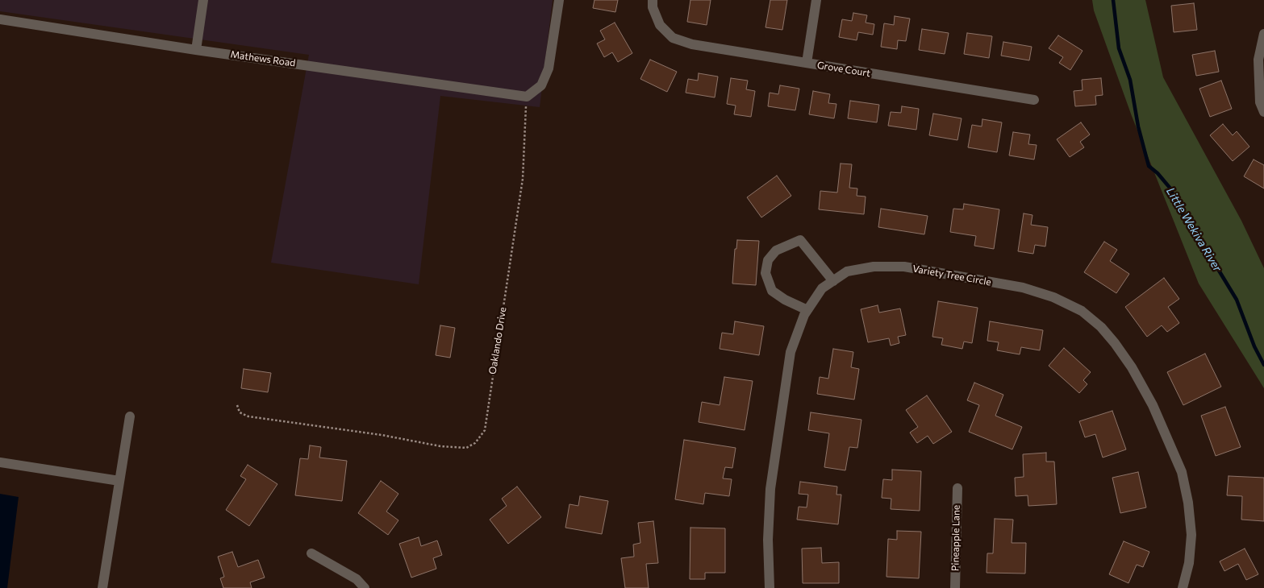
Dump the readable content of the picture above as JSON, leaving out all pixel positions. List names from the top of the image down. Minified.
{"streets":{"street":["Mathews Road","Grove Court","Variety Tree Circle","Pineapple Lane"],"path":["Oaklando Drive"]},"crossings":[["Mathews Road","Oaklando Drive"]],"water":["Little Wekiva River"]}
